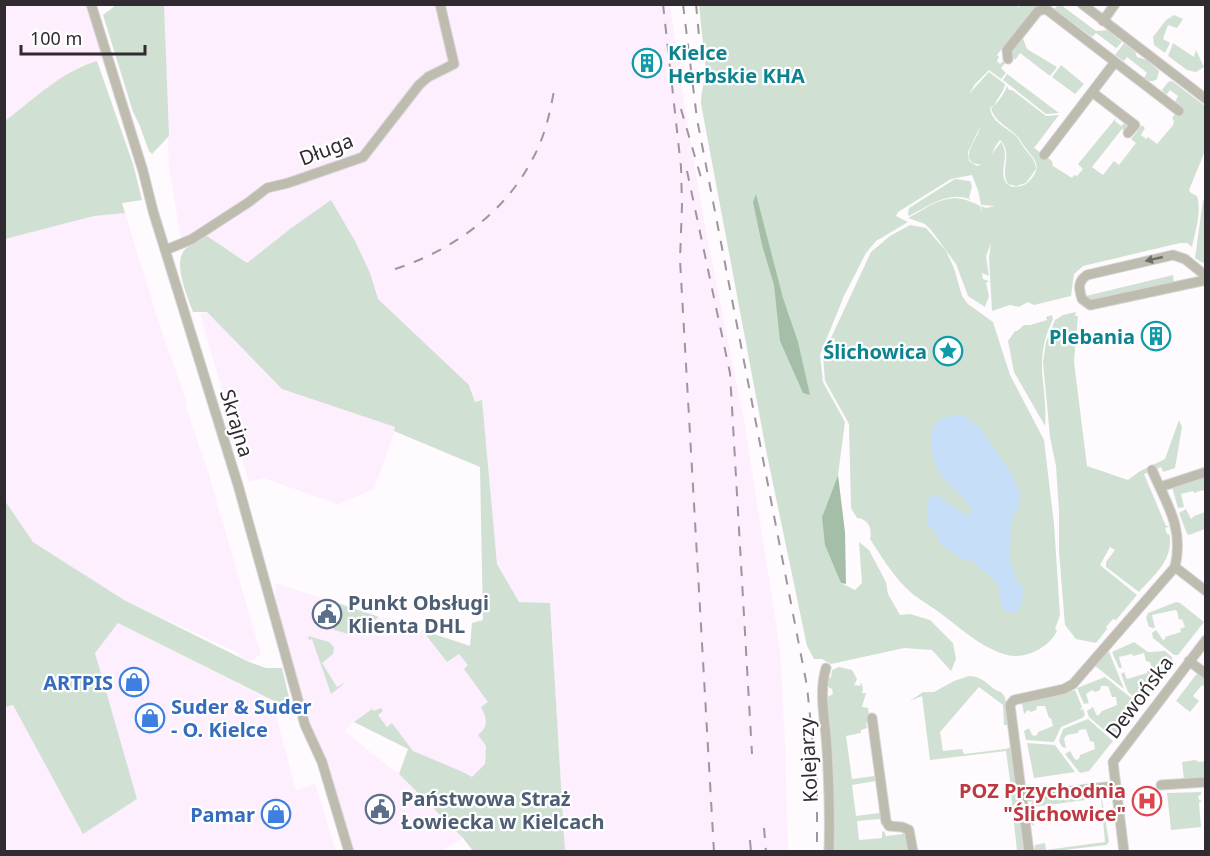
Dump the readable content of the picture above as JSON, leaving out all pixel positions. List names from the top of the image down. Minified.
{"streets":{"street":["Długa","Skrajna","Dewońska","Kolejarzy"]},"crossings":[["Długa","Skrajna"]],"places":{"building":["Kielce Herbskie KHA","Plebania"],"place":["Ślichowica"],"public building":["Punkt Obsługi Klienta DHL","Państwowa Straż Łowiecka w Kielcach"],"shop":["ARTPIS","Suder & Suder - O. Kielce","Pamar"],"hospital":["POZ Przychodnia \"Ślichowice\""]},"scale_bar":"100 m"}
